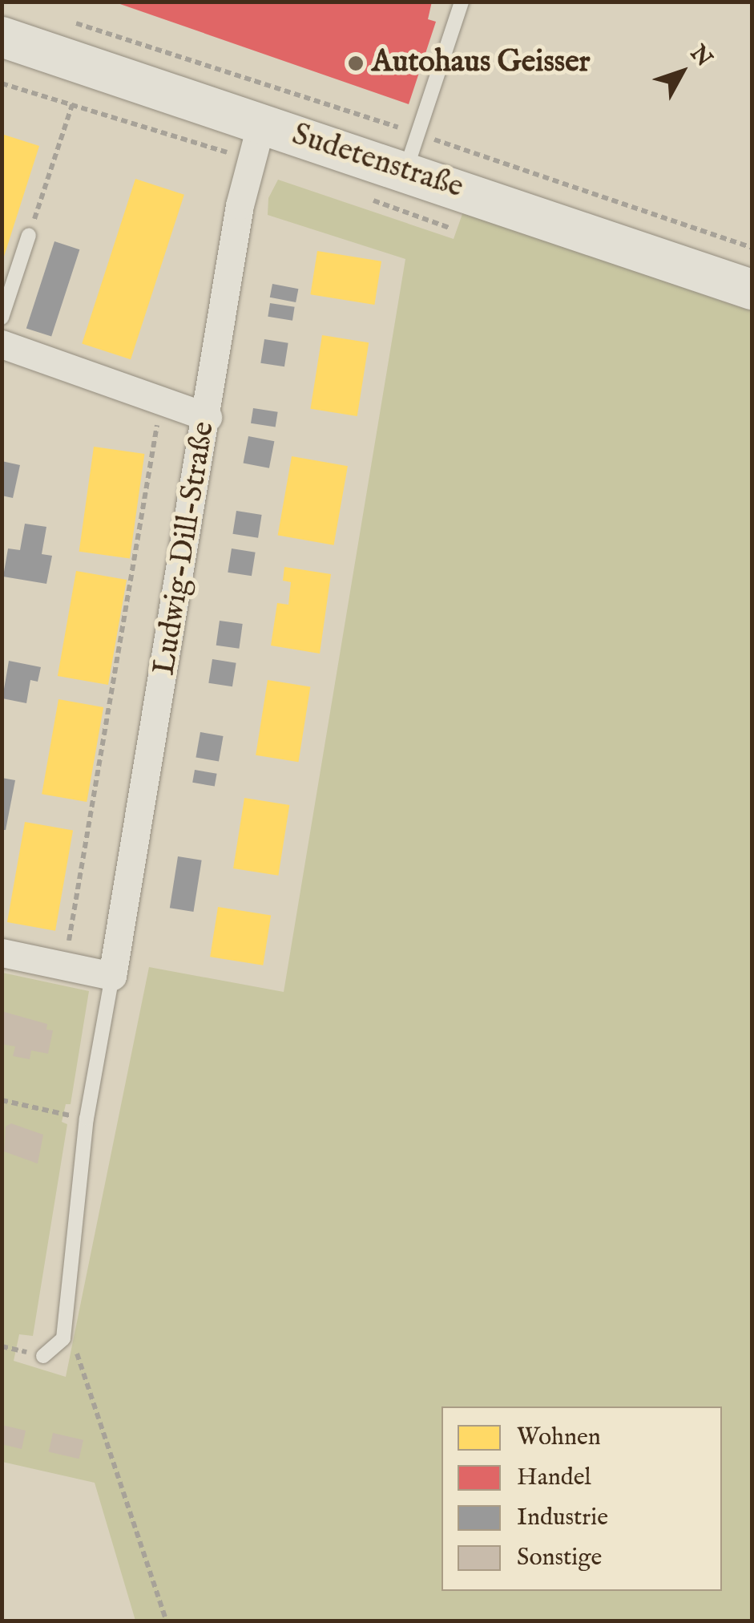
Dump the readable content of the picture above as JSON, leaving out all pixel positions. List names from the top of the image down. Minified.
{"streets":{"main road":["Sudetenstraße"],"street":["Ludwig-Dill-Straße"]},"crossings":[["Sudetenstraße","Ludwig-Dill-Straße"]],"places":["Autohaus Geisser"],"legend":["Wohnen","Handel","Industrie","Sonstige"],"north":"top right"}
